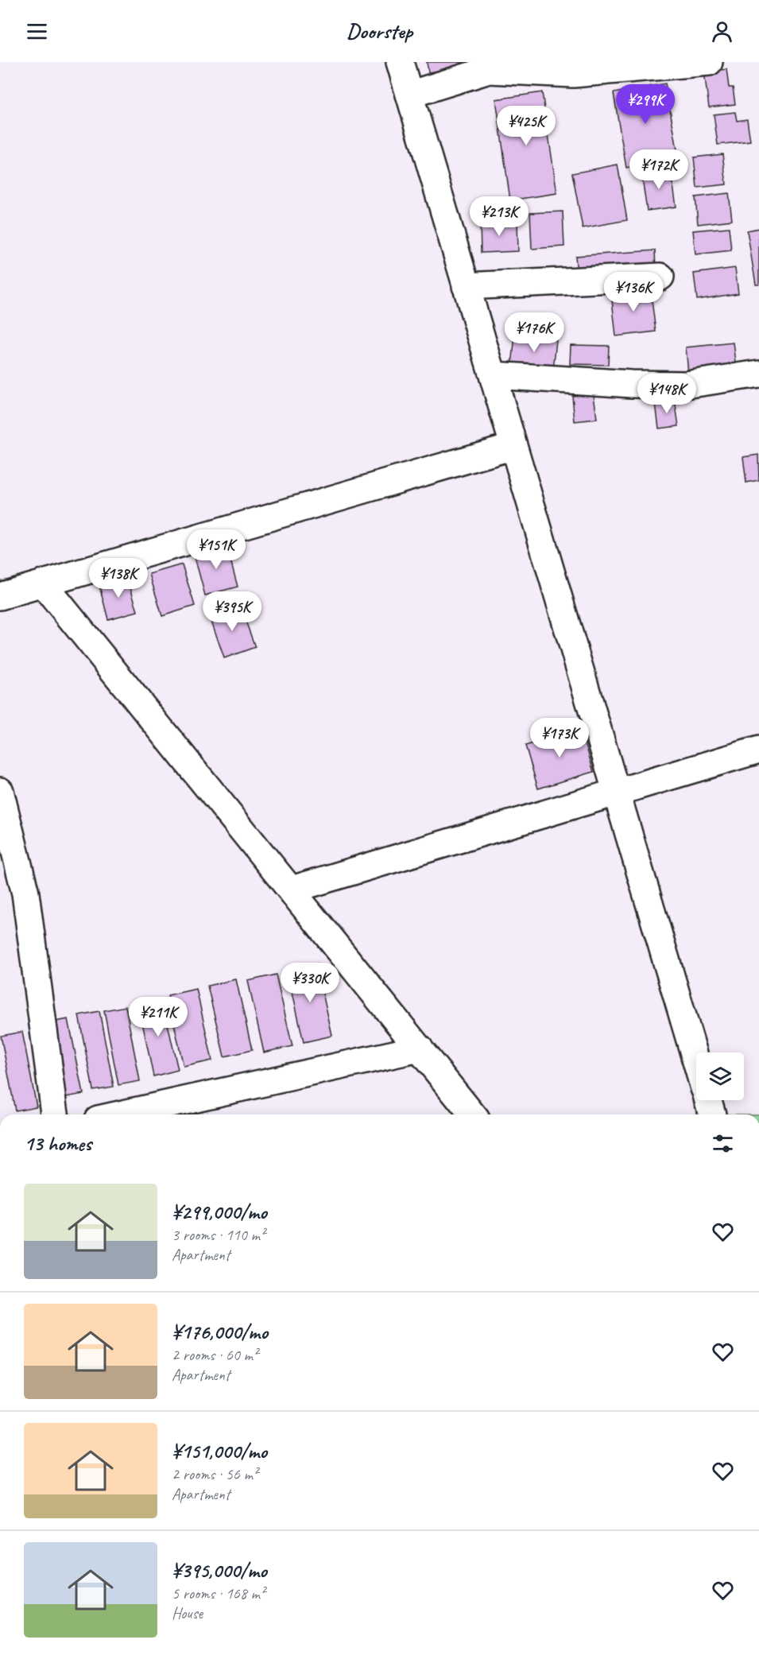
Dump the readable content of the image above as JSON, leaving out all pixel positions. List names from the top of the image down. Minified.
{"page":{"header":"Doorstep","price":["¥299K","¥425K","¥172K","¥213K","¥136K","¥176K","¥148K","¥151K","¥138K","¥395K","¥173K","¥330K","¥211K"],"heading":"13 homes","list":[{"name":"¥299,000/mo","note":"3 rooms · 110 m² · Apartment"},{"name":"¥176,000/mo","note":"2 rooms · 60 m² · Apartment"},{"name":"¥151,000/mo","note":"2 rooms · 56 m² · Apartment"},{"name":"¥395,000/mo","note":"5 rooms · 168 m² · House"}]}}
